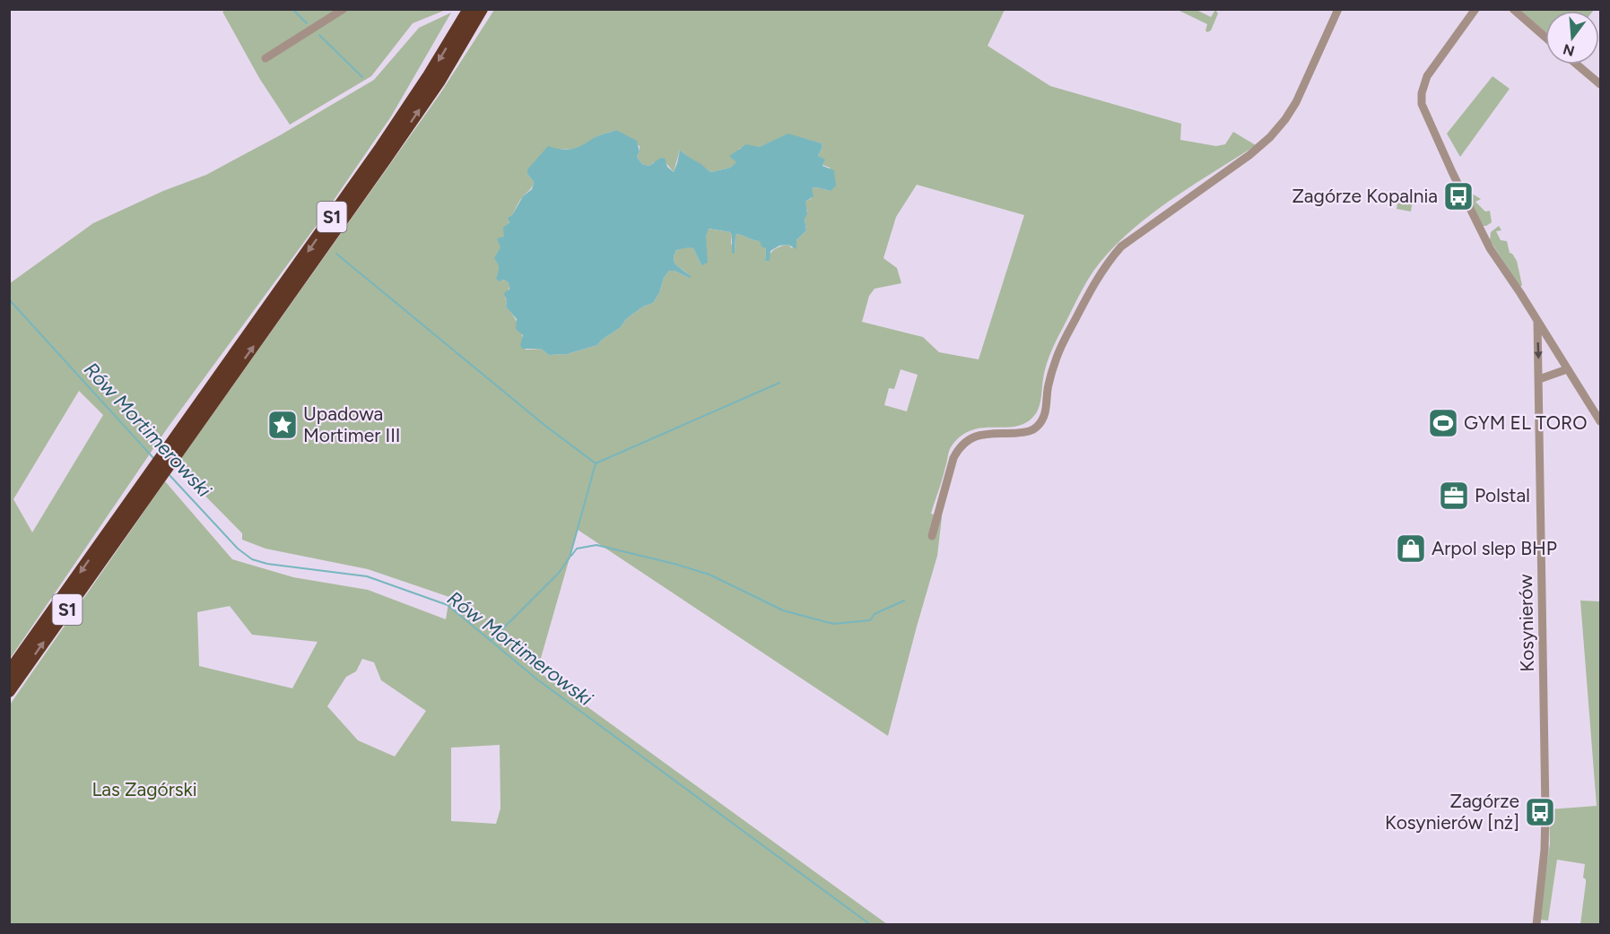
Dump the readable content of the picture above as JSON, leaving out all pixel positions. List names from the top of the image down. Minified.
{"streets":{"highway":["S1"],"street":["Kosynierów"]},"water":["Rów Mortimerowski"],"parks":["Las Zagórski"],"places":{"bus stop":["Zagórze Kopalnia","Zagórze Kosynierów [nż]"],"sports":["GYM EL TORO"],"place":["Upadowa Mortimer III"],"office":["Polstal"],"shop":["Arpol slep BHP"]},"north":"bottom"}
